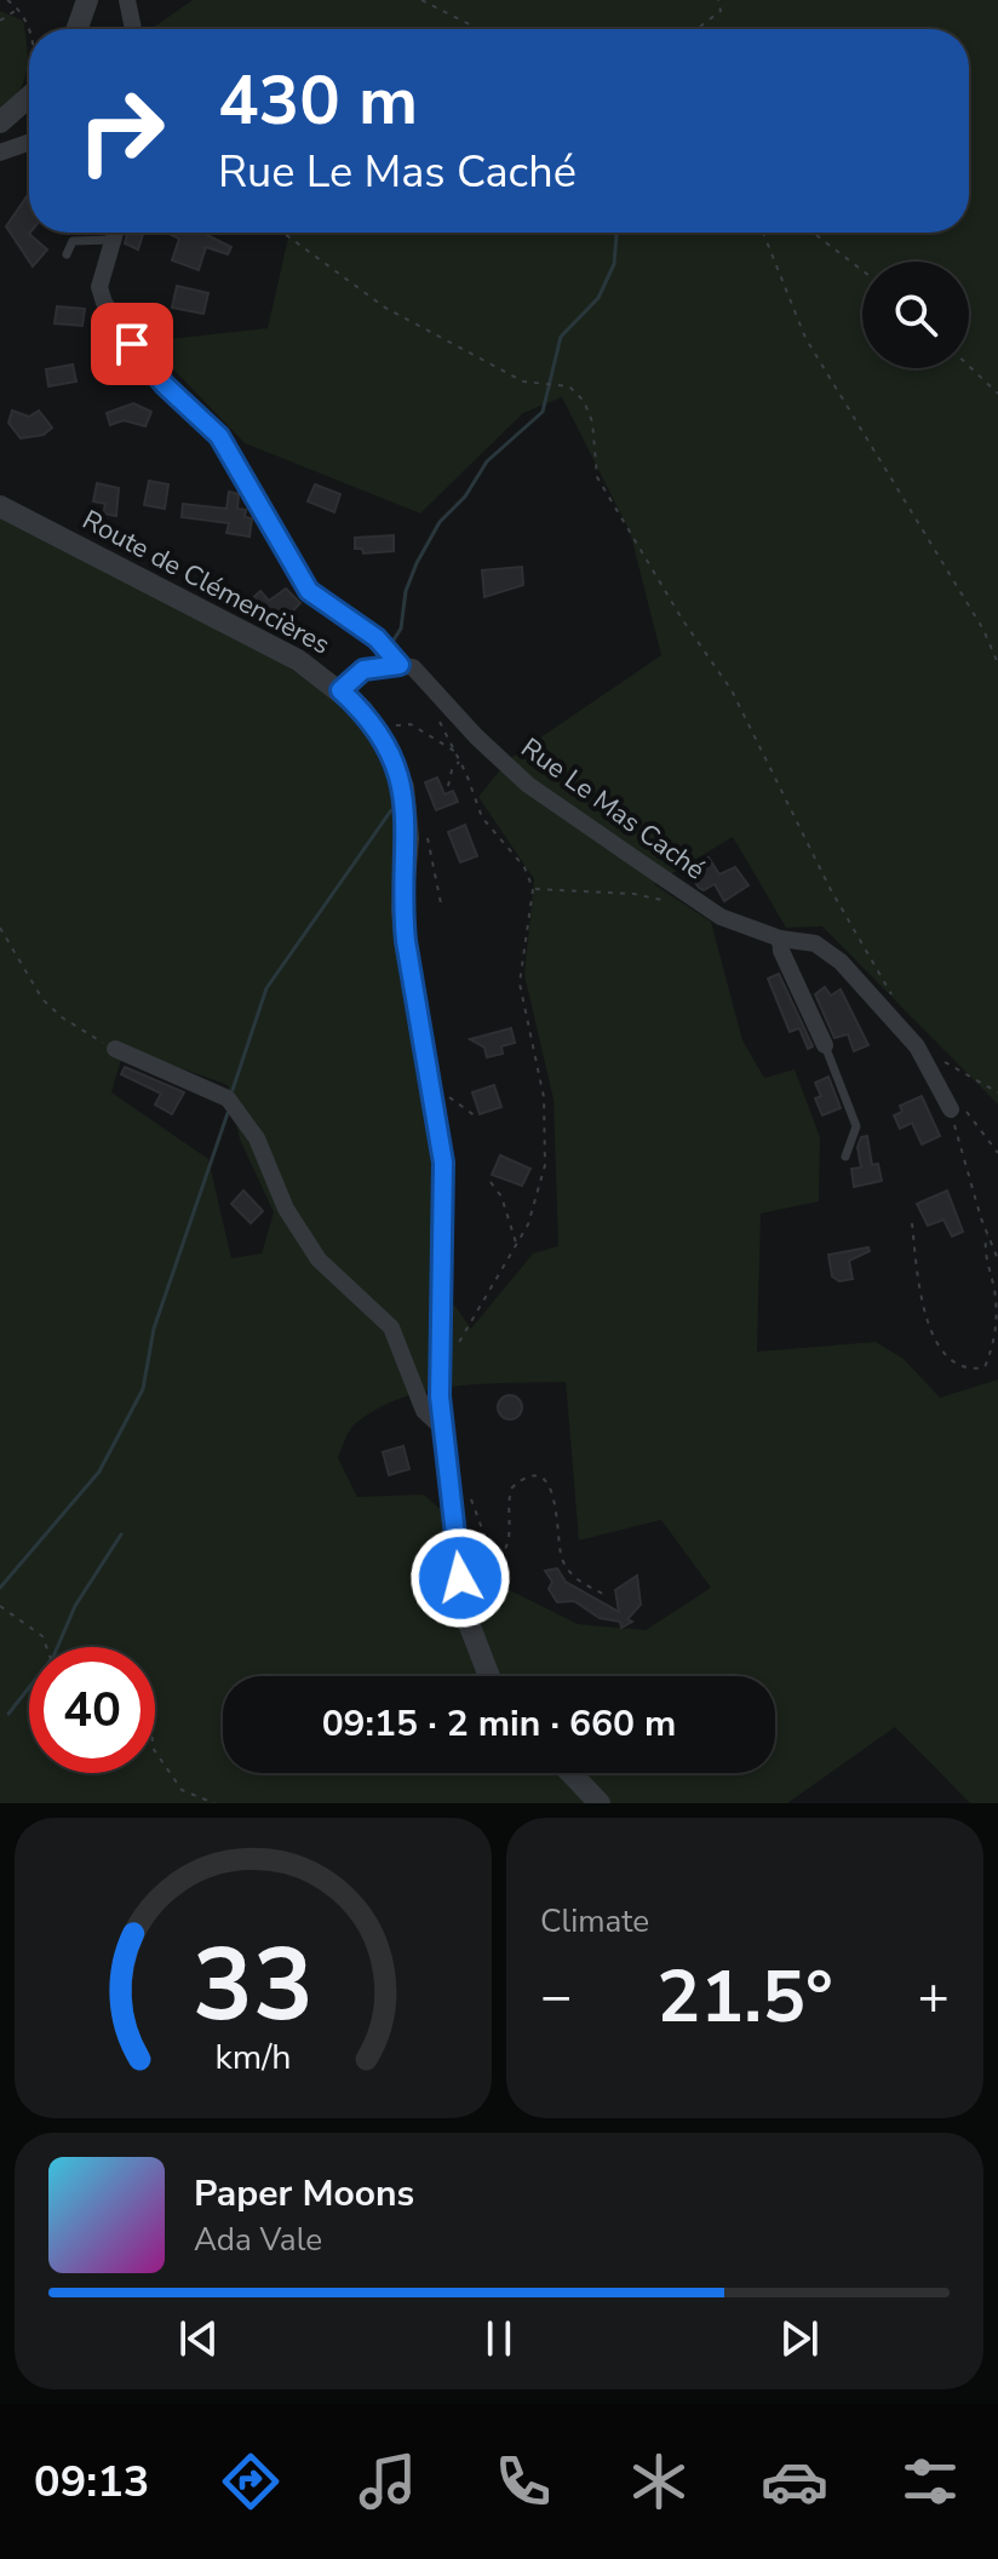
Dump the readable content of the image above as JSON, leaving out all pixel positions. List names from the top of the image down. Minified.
{"streets":{"street":["Route de Clémencières","Rue Le Mas Caché"]},"page":{"turn":["430 m","Rue Le Mas Caché"],"limit":"40","trip":"09:15 · 2 min · 660 m","tile":"Climate","heat":["−","21.5°","+"],"song":["Paper Moons","Ada Vale"],"tabs":"09:13","gauge":["33","km/h"]}}
